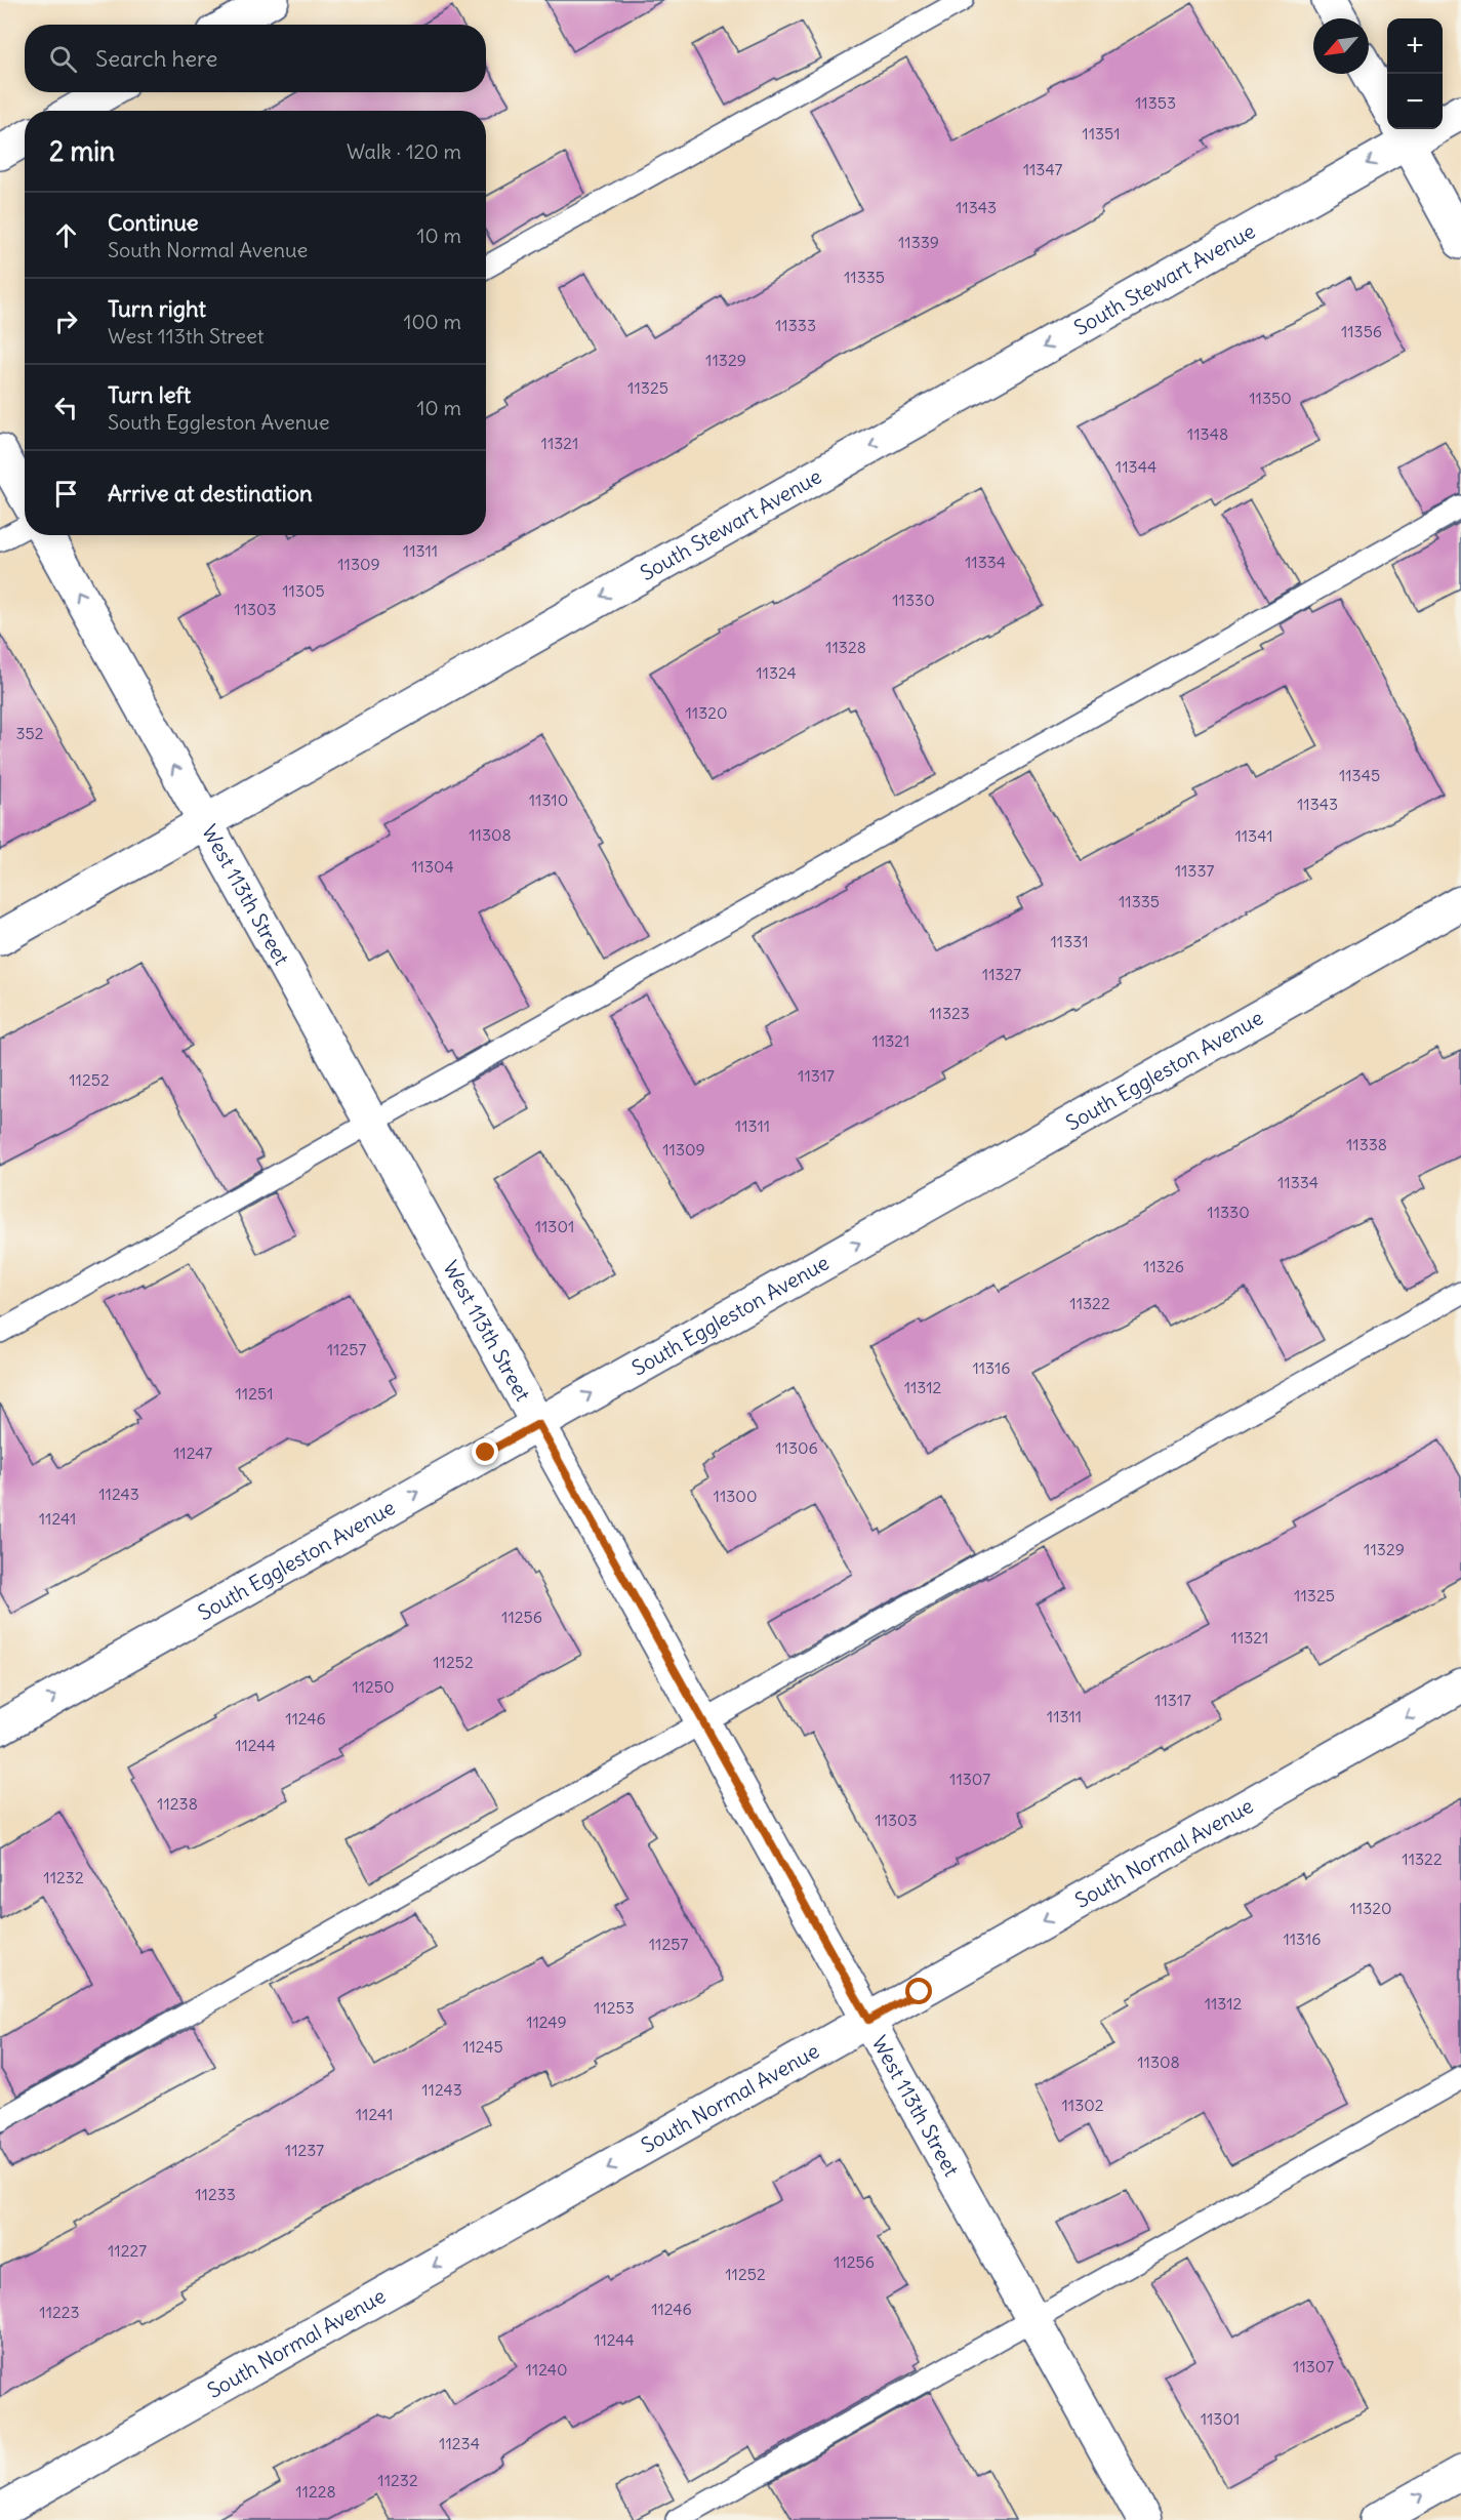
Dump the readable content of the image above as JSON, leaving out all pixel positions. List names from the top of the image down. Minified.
{"streets":{"street":["South Stewart Avenue","West 113th Street","South Eggleston Avenue","South Normal Avenue"]},"crossings":[["South Stewart Avenue","West 113th Street"],["West 113th Street","South Eggleston Avenue"],["West 113th Street","South Normal Avenue"]],"one_way":["South Stewart Avenue","South Eggleston Avenue","South Normal Avenue"],"house_numbers":["11353","11351","11347","11343","11339","11335","11333","11356","11329","11325","11350","11348","11321","11344","11311","11334","11309","11305","11330","11303","11328","11324","11320","352","11345","11310","11343","11308","11341","11304","11337","11335","11331","11327","11323","11321","11317","11252","11311","11338","11309","11334","11330","11301","11326","11322","11257","11316","11312","11251","11306","11247","11243","11300","11241","11329","11325","11256","11321","11252","11250","11317","11311","11246","11244","11307","11238","11303","11322","11232","11320","11316","11257","11312","11253","11249","11245","11308","11243","11302","11241","11237","11233","11227","11256","11252","11246","11223","11244","11307","11240","11301","11234","11232","11228"],"north":"bottom left","page":{"map_buttons":["+","−"],"search":"Search here","heading":["2 min","Walk · 120 m"],"list":[["Continue","South Normal Avenue","10 m"],["Turn right","West 113th Street","100 m"],["Turn left","South Eggleston Avenue","10 m"],"Arrive at destination"]}}
